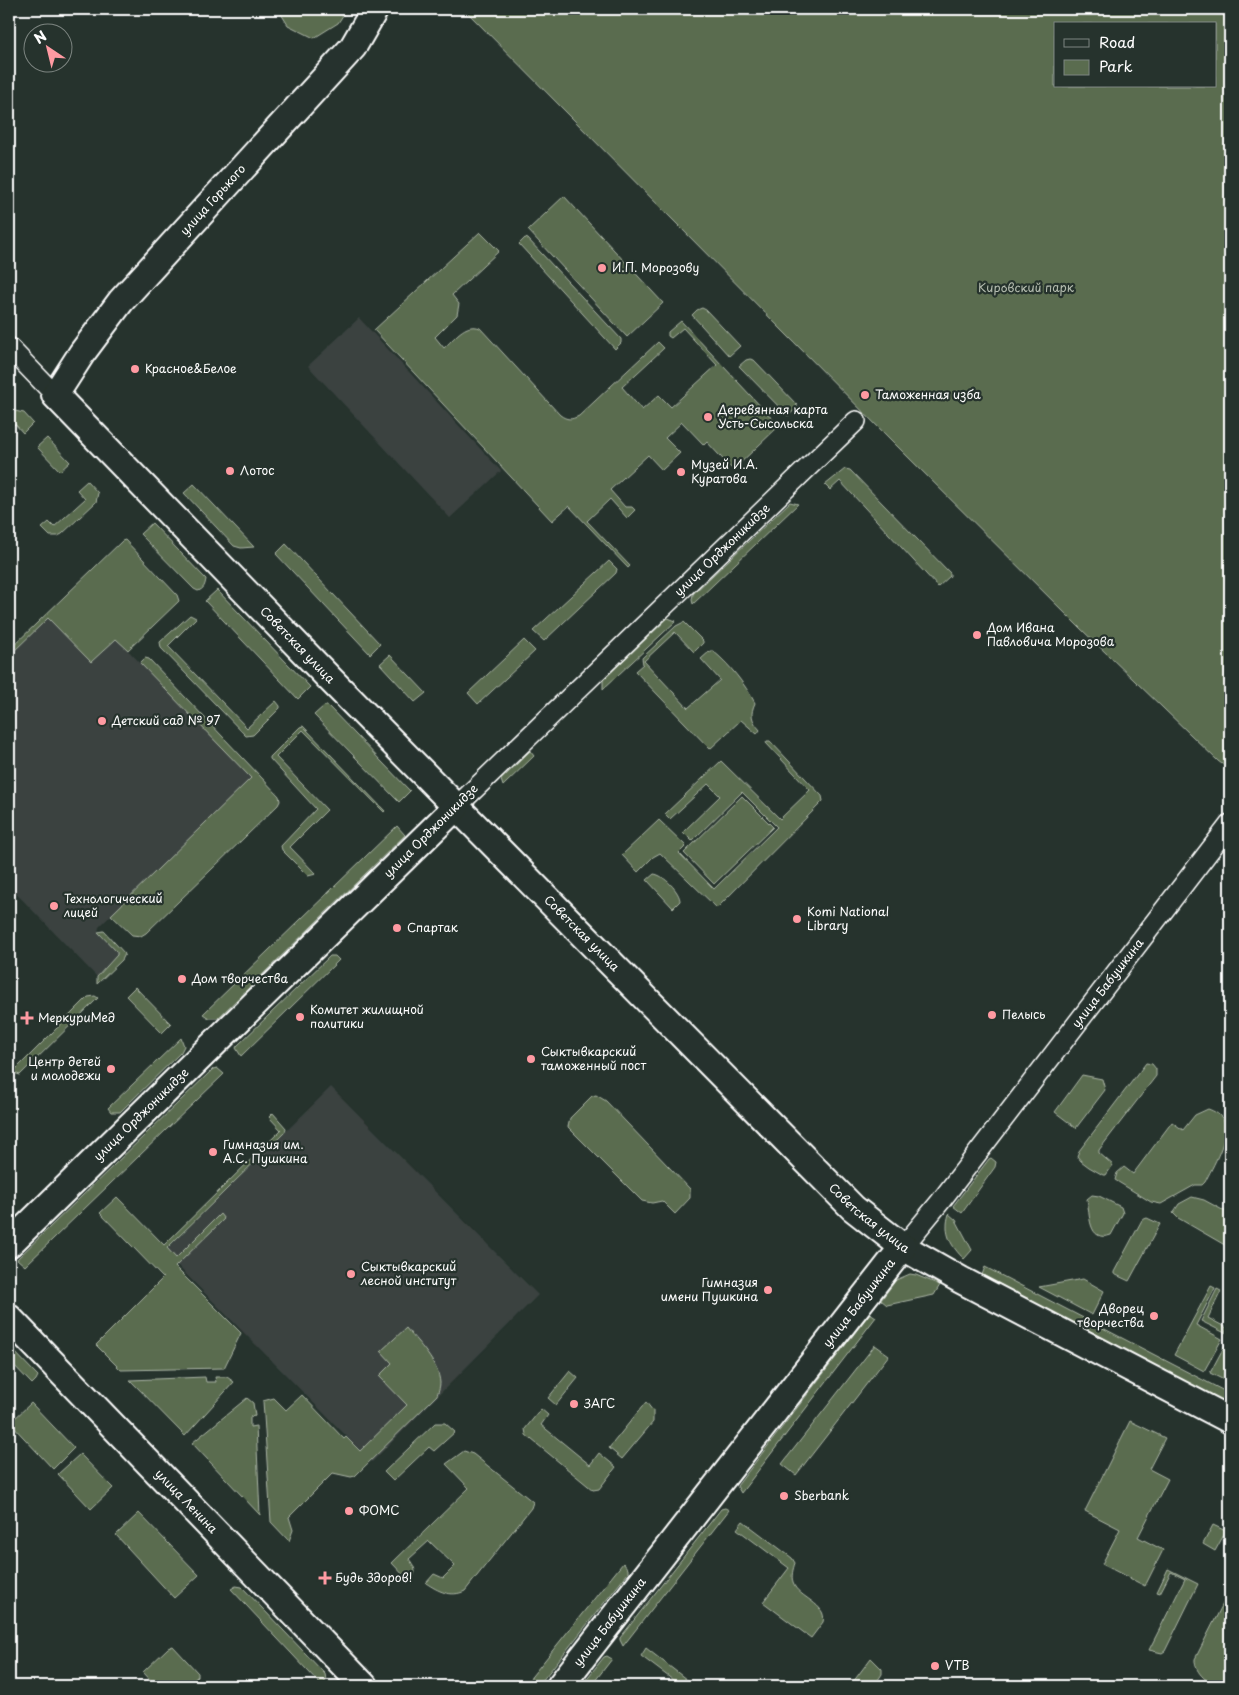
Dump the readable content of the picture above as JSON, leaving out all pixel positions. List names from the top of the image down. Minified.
{"streets":{"street":["улица Горького","улица Орджоникидзе","Советская улица","улица Бабушкина","улица Ленина"]},"crossings":[["улица Горького","Советская улица"],["улица Орджоникидзе","Советская улица"],["Советская улица","улица Бабушкина"]],"parks":["Кировский парк"],"places":{"other":["И.П. Морозову","Красное&Белое","Таможенная изба","Деревянная карта Усть-Сысольска","Лотос","Музей И.А. Куратова","Дом Ивана Павловича Морозова","Детский сад № 97","Технологический лицей","Komi National Library","Спартак","Дом творчества","Пелысь","Комитет жилищной политики","Сыктывкарский таможенный пост","Центр детей и молодежи","Гимназия им. А.С. Пушкина","Сыктывкарский лесной институт","Гимназия имени Пушкина","Дворец творчества","ЗАГС","Sberbank","ФОМС","VTB"],"health":["МеркуриМед","Будь Здоров!"]},"legend":["Road","Park"],"north":"top left"}
